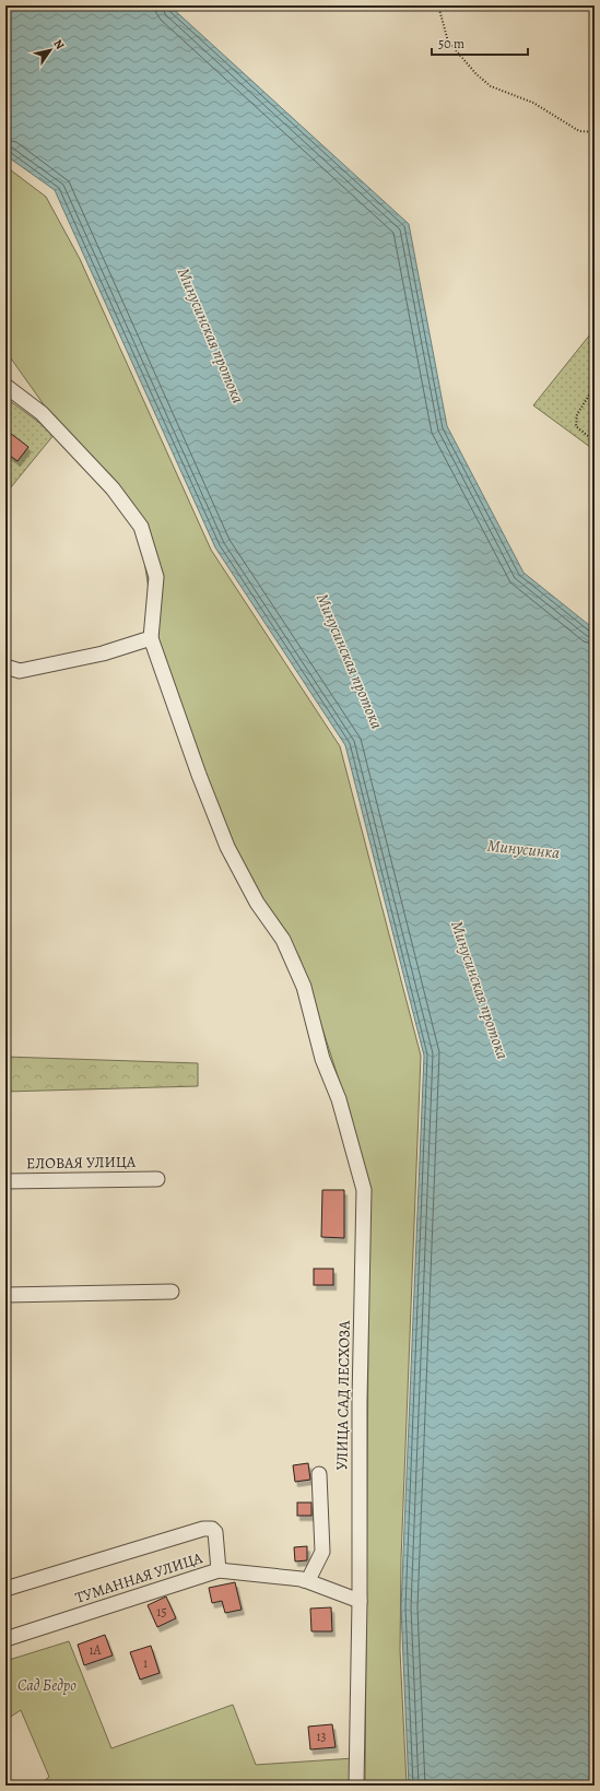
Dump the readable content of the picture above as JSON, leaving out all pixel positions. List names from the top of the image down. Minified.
{"streets":{"street":["ЕЛОВАЯ УЛИЦА","УЛИЦА САД ЛЕСХОЗА","ТУМАННАЯ УЛИЦА"]},"crossings":[["УЛИЦА САД ЛЕСХОЗА","ТУМАННАЯ УЛИЦА"]],"water":["Минусинская протока","Минусинка"],"parks":["Сад Бедро"],"house_numbers":["15","1А","1","13"],"scale_bar":"50 m","north":"top right"}
